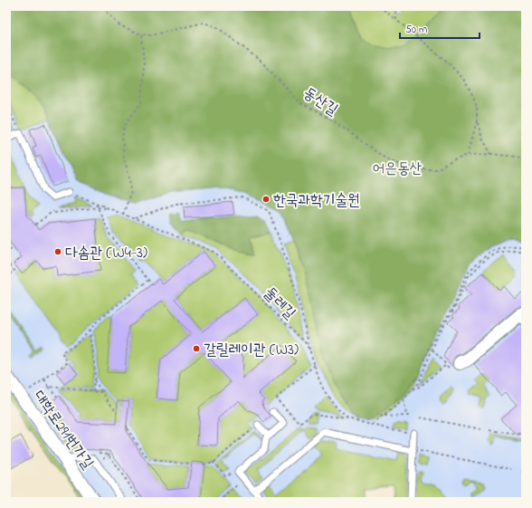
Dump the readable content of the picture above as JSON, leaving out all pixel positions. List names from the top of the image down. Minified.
{"streets":{"street":["대학로291번가길"],"path":["동산길","둘레길"]},"parks":["어은동산"],"places":["한국과학기술원","다솜관 (W4-3)","갈릴레이관 (W3)"],"scale_bar":"50 m"}
